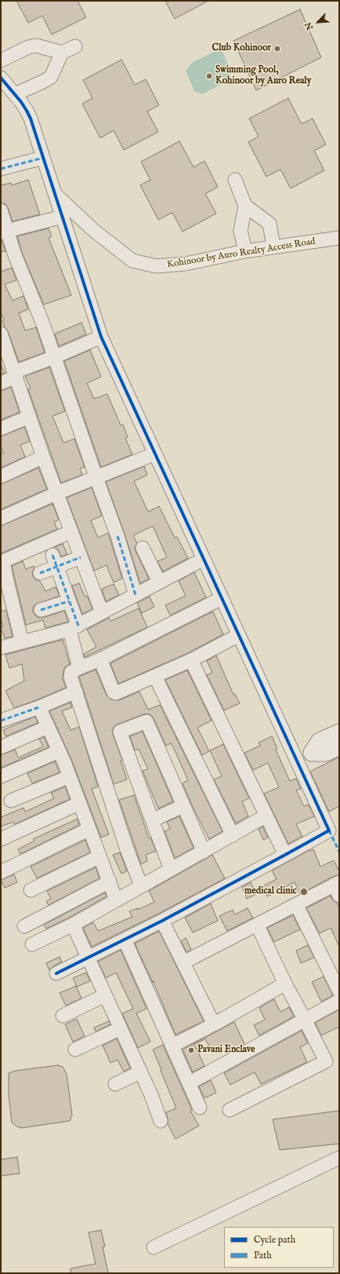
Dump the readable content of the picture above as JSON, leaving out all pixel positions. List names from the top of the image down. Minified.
{"streets":{"street":["Kohinoor by Auro Realty Access Road"]},"places":["Club Kohinoor","Swimming Pool, Kohinoor by Auro Realy","medical clinic","Pavani Enclave"],"legend":["Cycle path","Path"],"north":"bottom left"}
